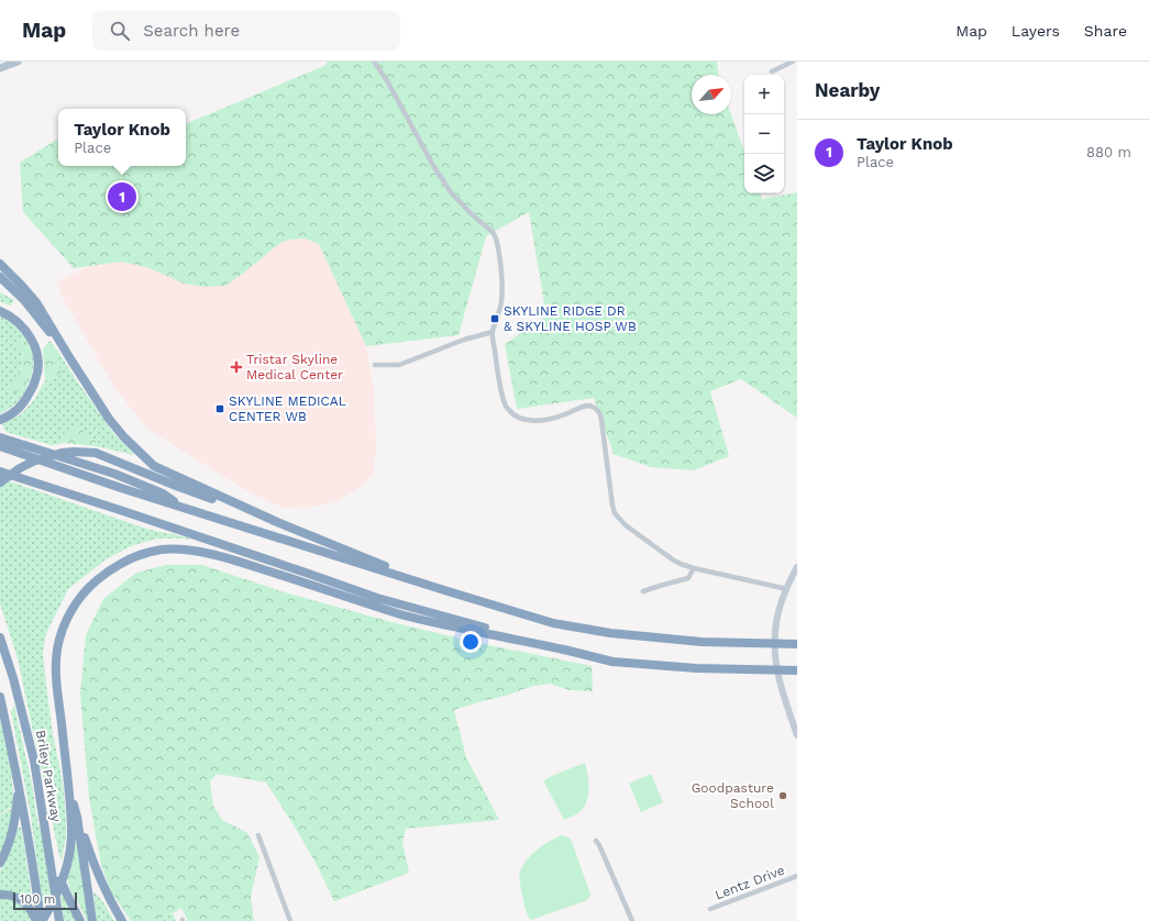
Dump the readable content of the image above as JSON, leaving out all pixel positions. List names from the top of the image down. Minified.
{"streets":{"highway":["Briley Parkway"],"street":["Lentz Drive"]},"places":{"transit":["SKYLINE RIDGE DR & SKYLINE HOSP WB","SKYLINE MEDICAL CENTER WB"],"health":["Tristar Skyline Medical Center"],"other":["Goodpasture School"]},"scale_bar":"100 m","north":"top right","page":{"header":"Map","search":"Search here","nav":["Map","Layers","Share"],"heading":"Nearby","map_buttons":["+","−"],"popup":["Taylor Knob","Place"],"list":[{"mark":"1","name":"Taylor Knob","note":"Place","value":"880 m"}],"pins":"1","scale":"100 m"}}
